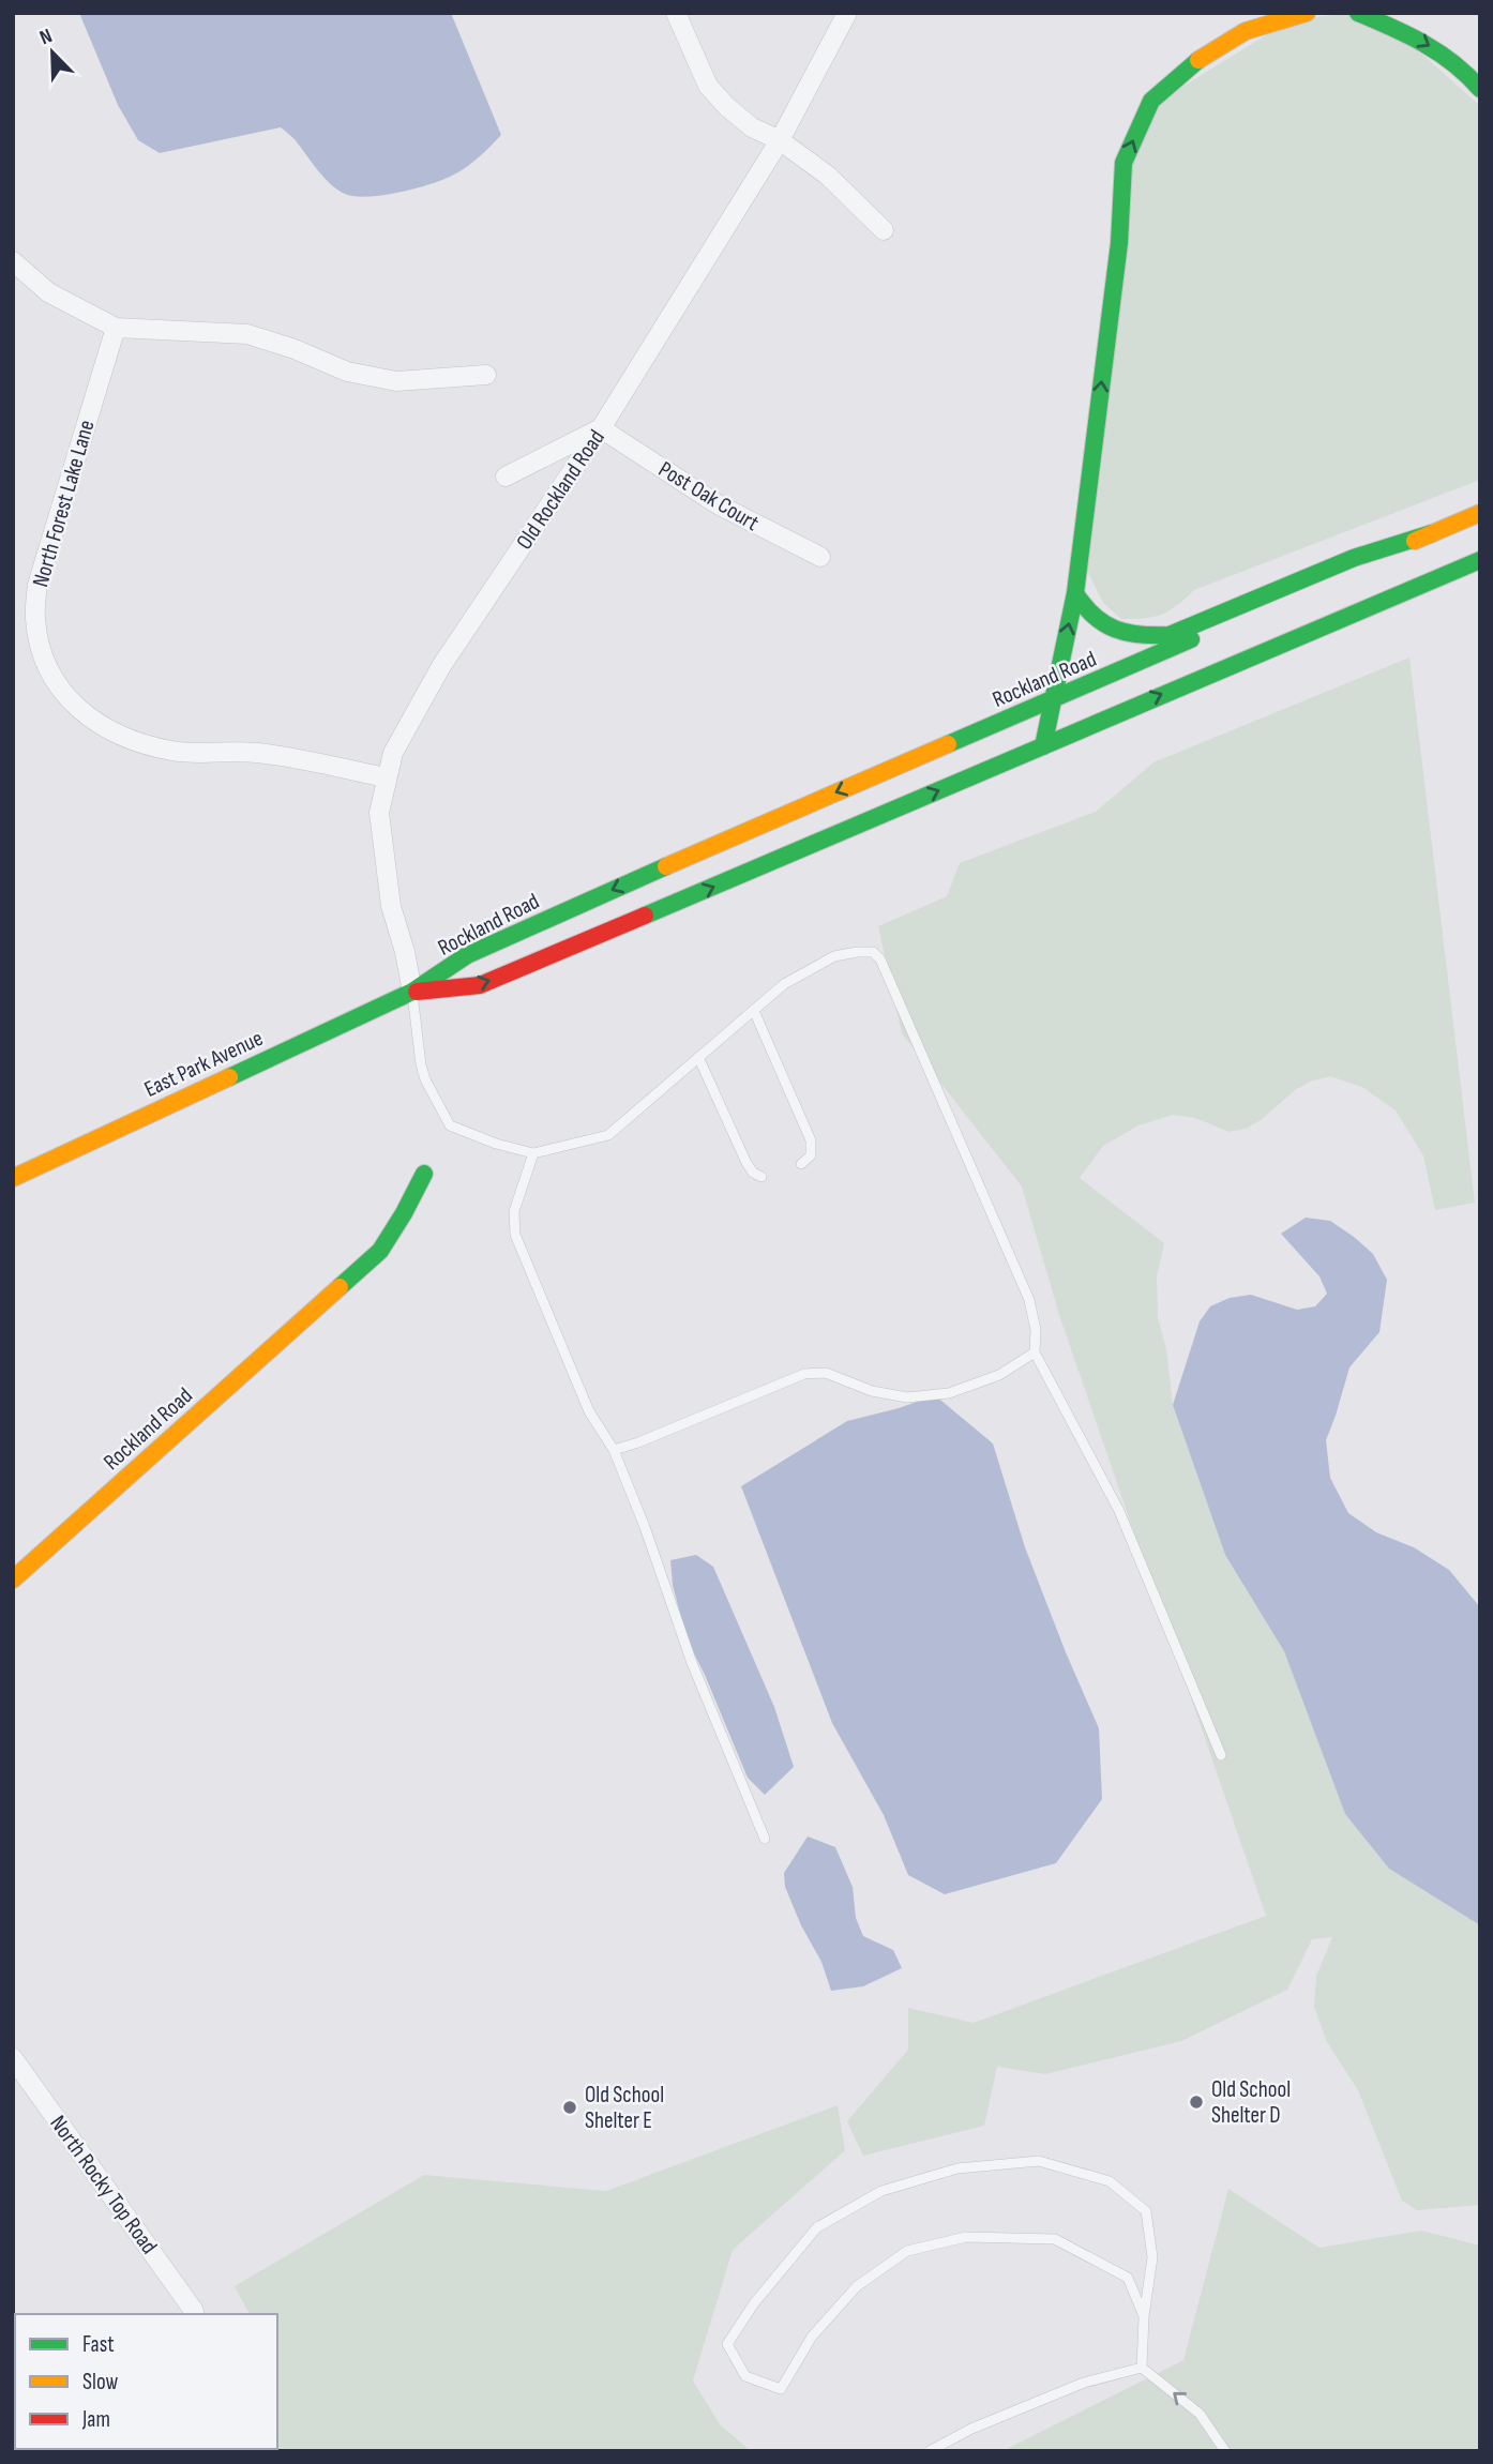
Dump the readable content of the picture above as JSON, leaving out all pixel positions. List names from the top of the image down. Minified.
{"streets":{"main road":["Rockland Road","East Park Avenue"],"street":["Old Rockland Road","Post Oak Court","North Forest Lake Lane","North Rocky Top Road"]},"crossings":[["Old Rockland Road","Post Oak Court"],["Old Rockland Road","North Forest Lake Lane"],["Old Rockland Road","Rockland Road"],["Old Rockland Road","East Park Avenue"],["Rockland Road","East Park Avenue"]],"places":["Old School Shelter D","Old School Shelter E"],"legend":["Fast","Slow","Jam"],"north":"top left"}
